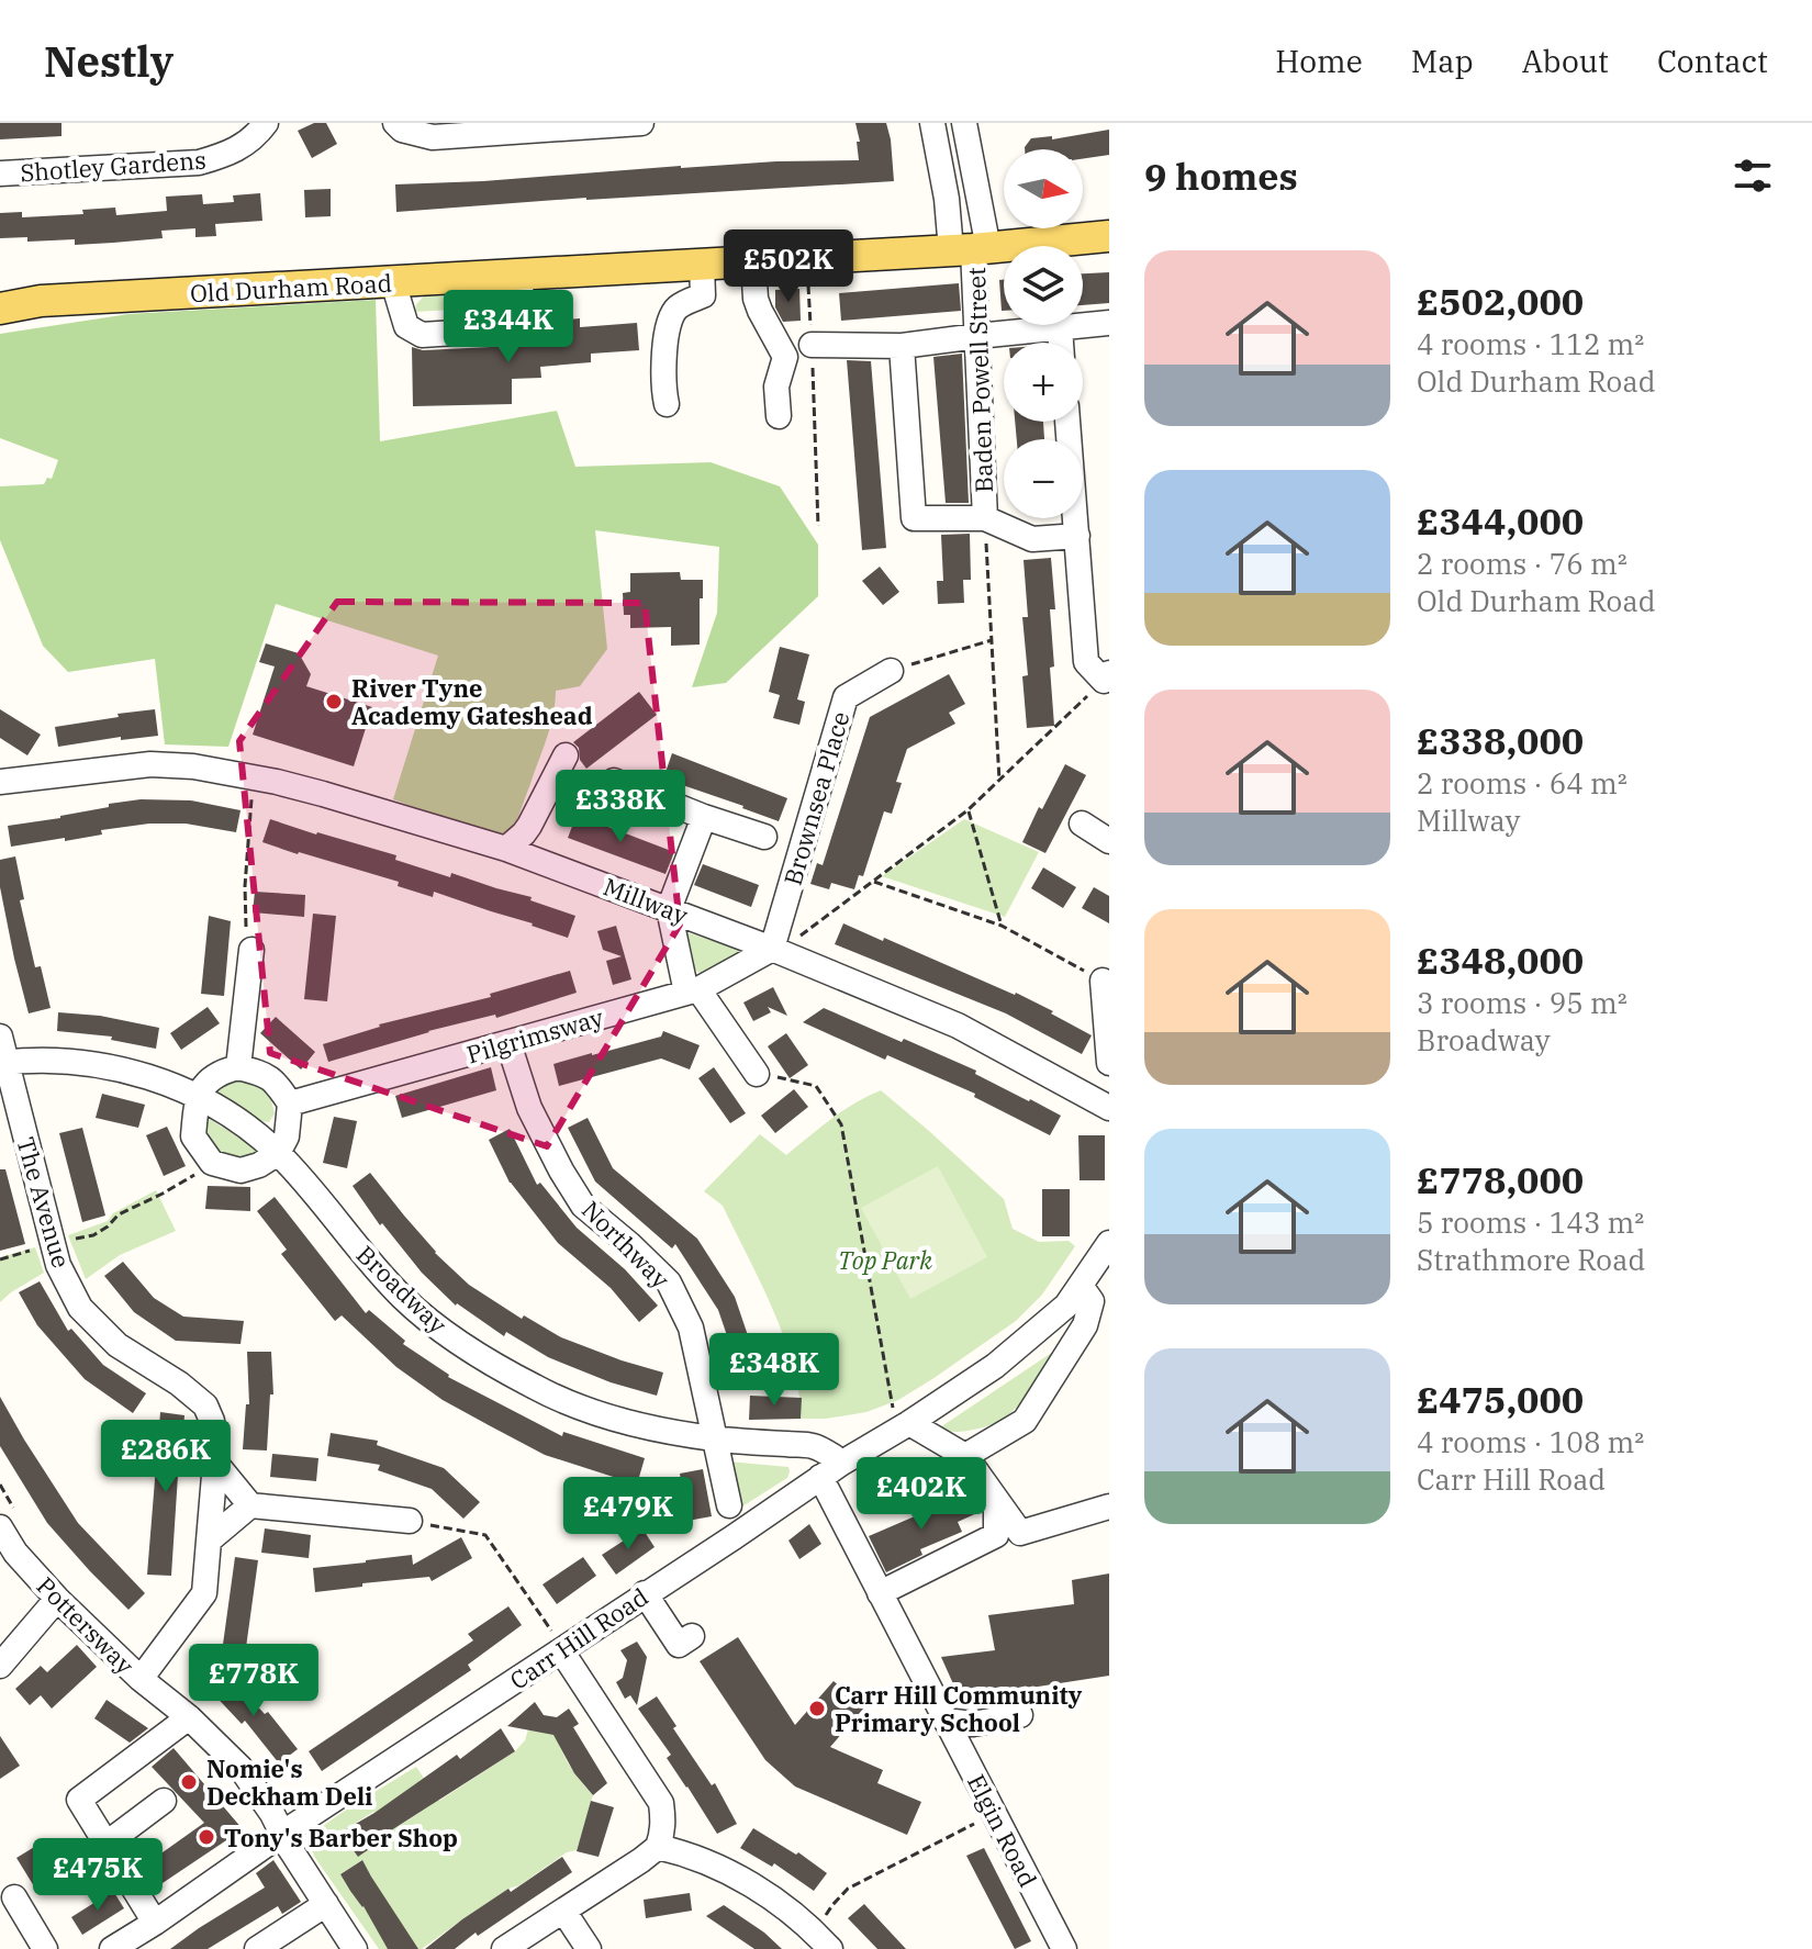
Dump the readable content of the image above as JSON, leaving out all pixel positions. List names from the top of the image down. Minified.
{"streets":{"main road":["Old Durham Road"],"street":["Shotley Gardens","Baden Powell Street","Brownsea Place","Millway","Pilgrimsway","The Avenue","Northway","Broadway","Pottersway","Carr Hill Road","Elgin Road"]},"crossings":[["Old Durham Road","Baden Powell Street"],["Brownsea Place","Millway"],["Brownsea Place","Pilgrimsway"],["Millway","Pilgrimsway"],["Pilgrimsway","Northway"],["The Avenue","Broadway"],["The Avenue","Pottersway"],["Northway","Broadway"],["Broadway","Carr Hill Road"],["Pottersway","Carr Hill Road"],["Carr Hill Road","Elgin Road"]],"parks":["Top Park"],"places":["River Tyne Academy Gateshead","Carr Hill Community Primary School","Nomie's Deckham Deli","Tony's Barber Shop"],"north":"right","page":{"header":"Nestly","nav":["Home","Map","About","Contact"],"heading":"9 homes","map_buttons":["+","−"],"list":[{"name":"£502,000","note":"4 rooms · 112 m² · Old Durham Road"},{"name":"£344,000","note":"2 rooms · 76 m² · Old Durham Road"},{"name":"£338,000","note":"2 rooms · 64 m² · Millway"},{"name":"£348,000","note":"3 rooms · 95 m² · Broadway"},{"name":"£778,000","note":"5 rooms · 143 m² · Strathmore Road"},{"name":"£475,000","note":"4 rooms · 108 m² · Carr Hill Road"}],"price":["£502K","£344K","£338K","£348K","£286K","£402K","£479K","£778K","£475K"]}}
